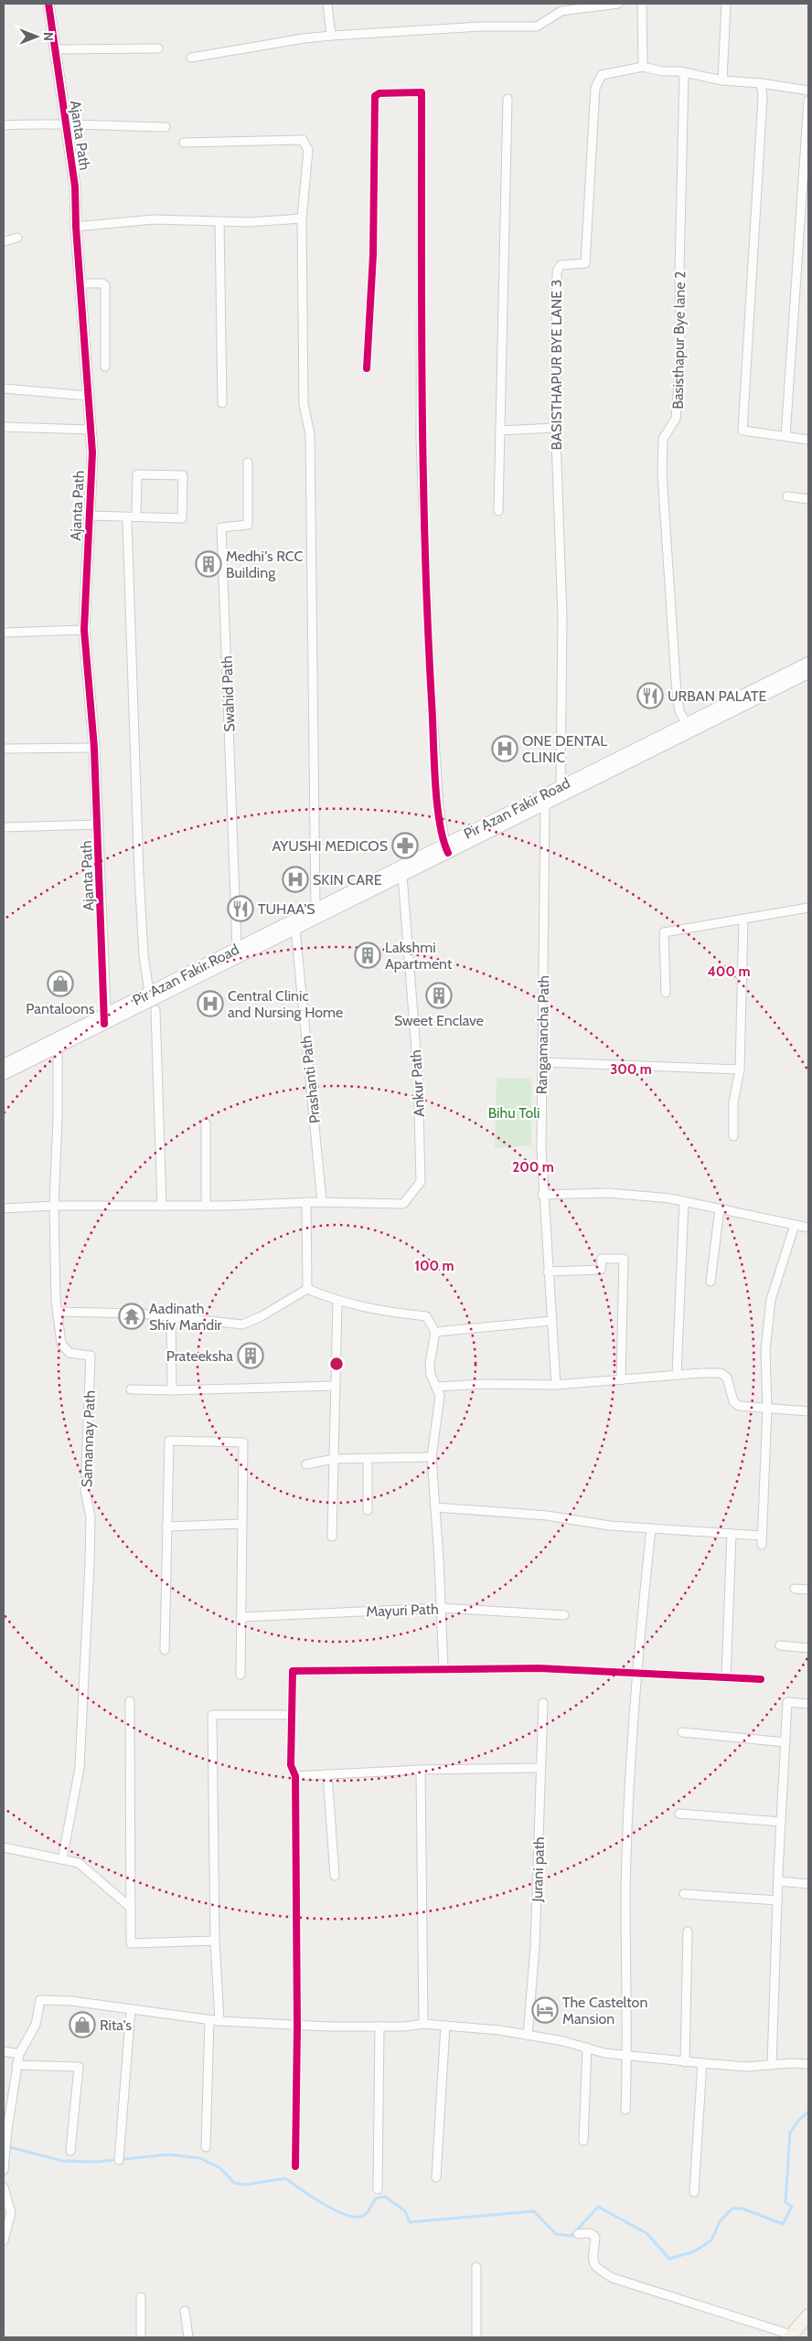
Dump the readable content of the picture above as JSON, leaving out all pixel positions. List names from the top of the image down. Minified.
{"streets":{"main road":["Pir Azan Fakir Road"],"street":["Ajanta Path","Basisthapur Bye lane 2","BASISTHAPUR BYE LANE 3","Swahid Path","Rangamancha Path","Prashanti Path","Ankur Path","Samannay Path","Mayuri Path","Jurani path"]},"crossings":[["Ajanta Path","Pir Azan Fakir Road"],["Basisthapur Bye lane 2","Pir Azan Fakir Road"],["BASISTHAPUR BYE LANE 3","Pir Azan Fakir Road"],["Swahid Path","Pir Azan Fakir Road"],["Pir Azan Fakir Road","Rangamancha Path"],["Pir Azan Fakir Road","Prashanti Path"],["Pir Azan Fakir Road","Ankur Path"],["Pir Azan Fakir Road","Samannay Path"],["Prashanti Path","Ankur Path"]],"parks":["Bihu Toli"],"places":{"building":["Medhi's RCC Building","Lakshmi Apartment","Sweet Enclave","Prateeksha"],"restaurant":["URBAN PALATE","TUHAA'S"],"hospital":["ONE DENTAL CLINIC","SKIN CARE","Central Clinic and Nursing Home"],"pharmacy":["AYUSHI MEDICOS"],"shop":["Pantaloons","Rita's"],"temple":["Aadinath Shiv Mandir"],"hotel":["The Castelton Mansion"]},"north":"right","rings":["400 m","300 m","200 m","100 m"]}
